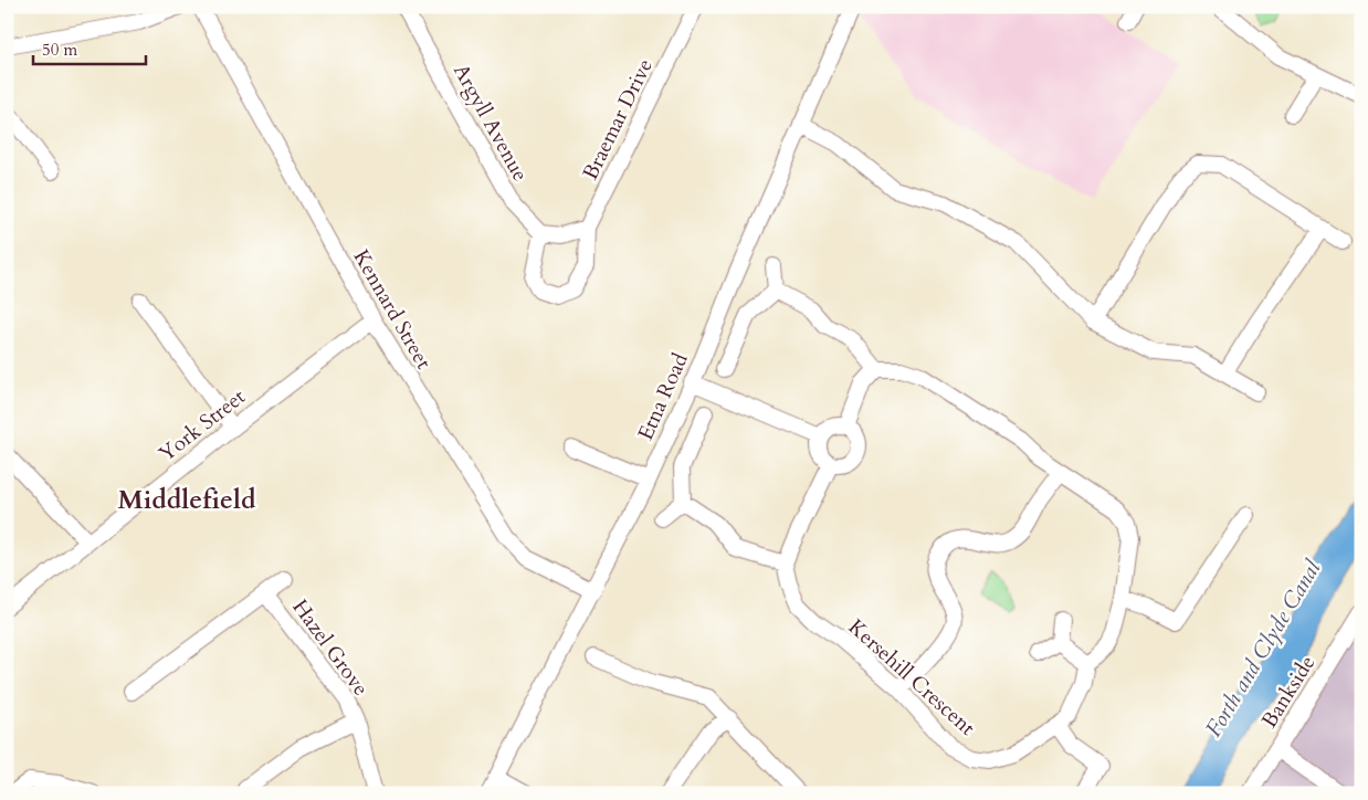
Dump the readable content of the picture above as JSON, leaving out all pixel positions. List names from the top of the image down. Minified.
{"streets":{"street":["Braemar Drive","Argyll Avenue","Kennard Street","Etna Road","York Street","Hazel Grove","Kersehill Crescent","Bankside"]},"crossings":[["Kennard Street","Etna Road"],["Kennard Street","York Street"]],"districts":["Middlefield"],"water":["Forth and Clyde Canal"],"scale_bar":"50 m"}
